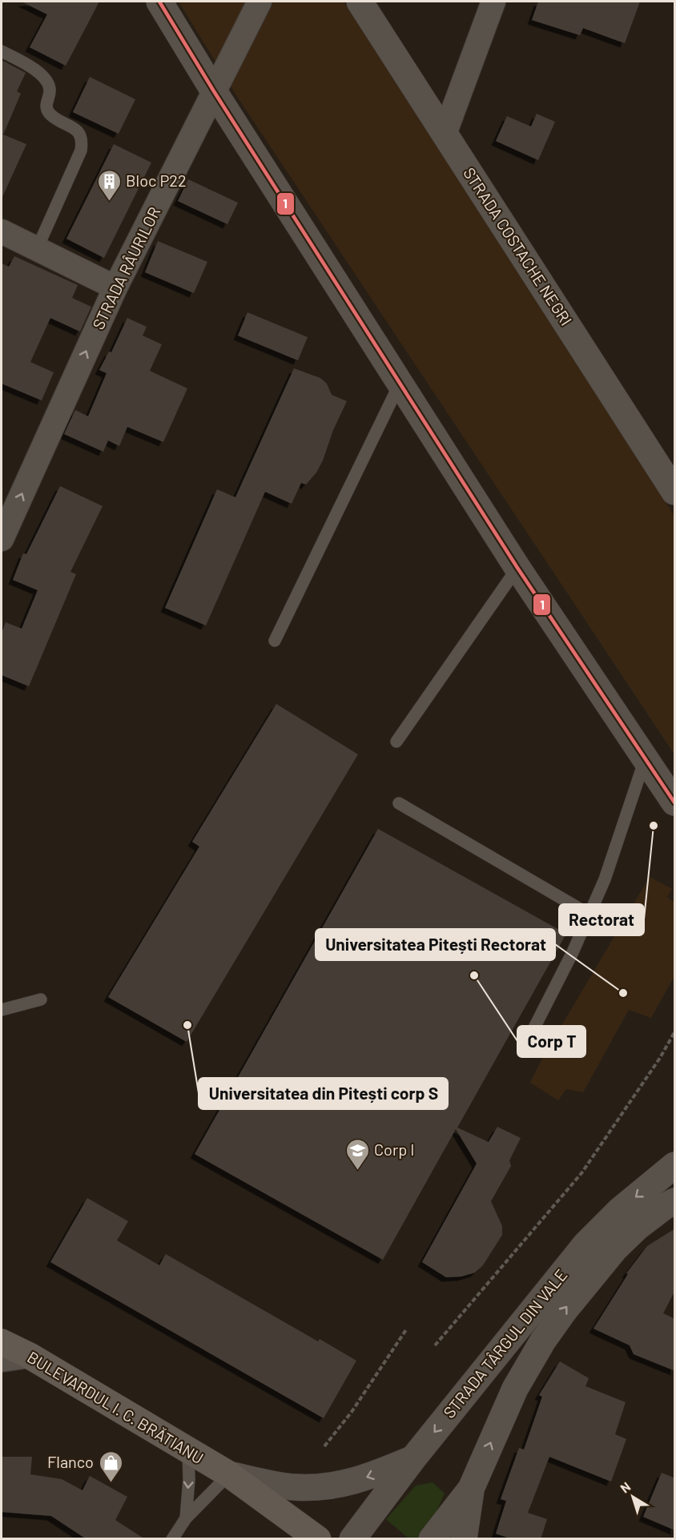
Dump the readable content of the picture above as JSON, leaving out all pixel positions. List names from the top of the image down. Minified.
{"streets":{"main road":["STRADA COSTACHE NEGRI","STRADA TÂRGUL DIN VALE","BULEVARDUL I. C. BRĂTIANU"],"street":["STRADA RÂURILOR"]},"one_way":["STRADA RÂURILOR"],"places":{"building":["Bloc P22"],"other":["Rectorat","Corp T","Universitatea Pitești Rectorat","Universitatea din Pitești corp S"],"school or university":["Corp I"],"shop":["Flanco"]},"lines":["transit line 1"],"north":"top left"}
